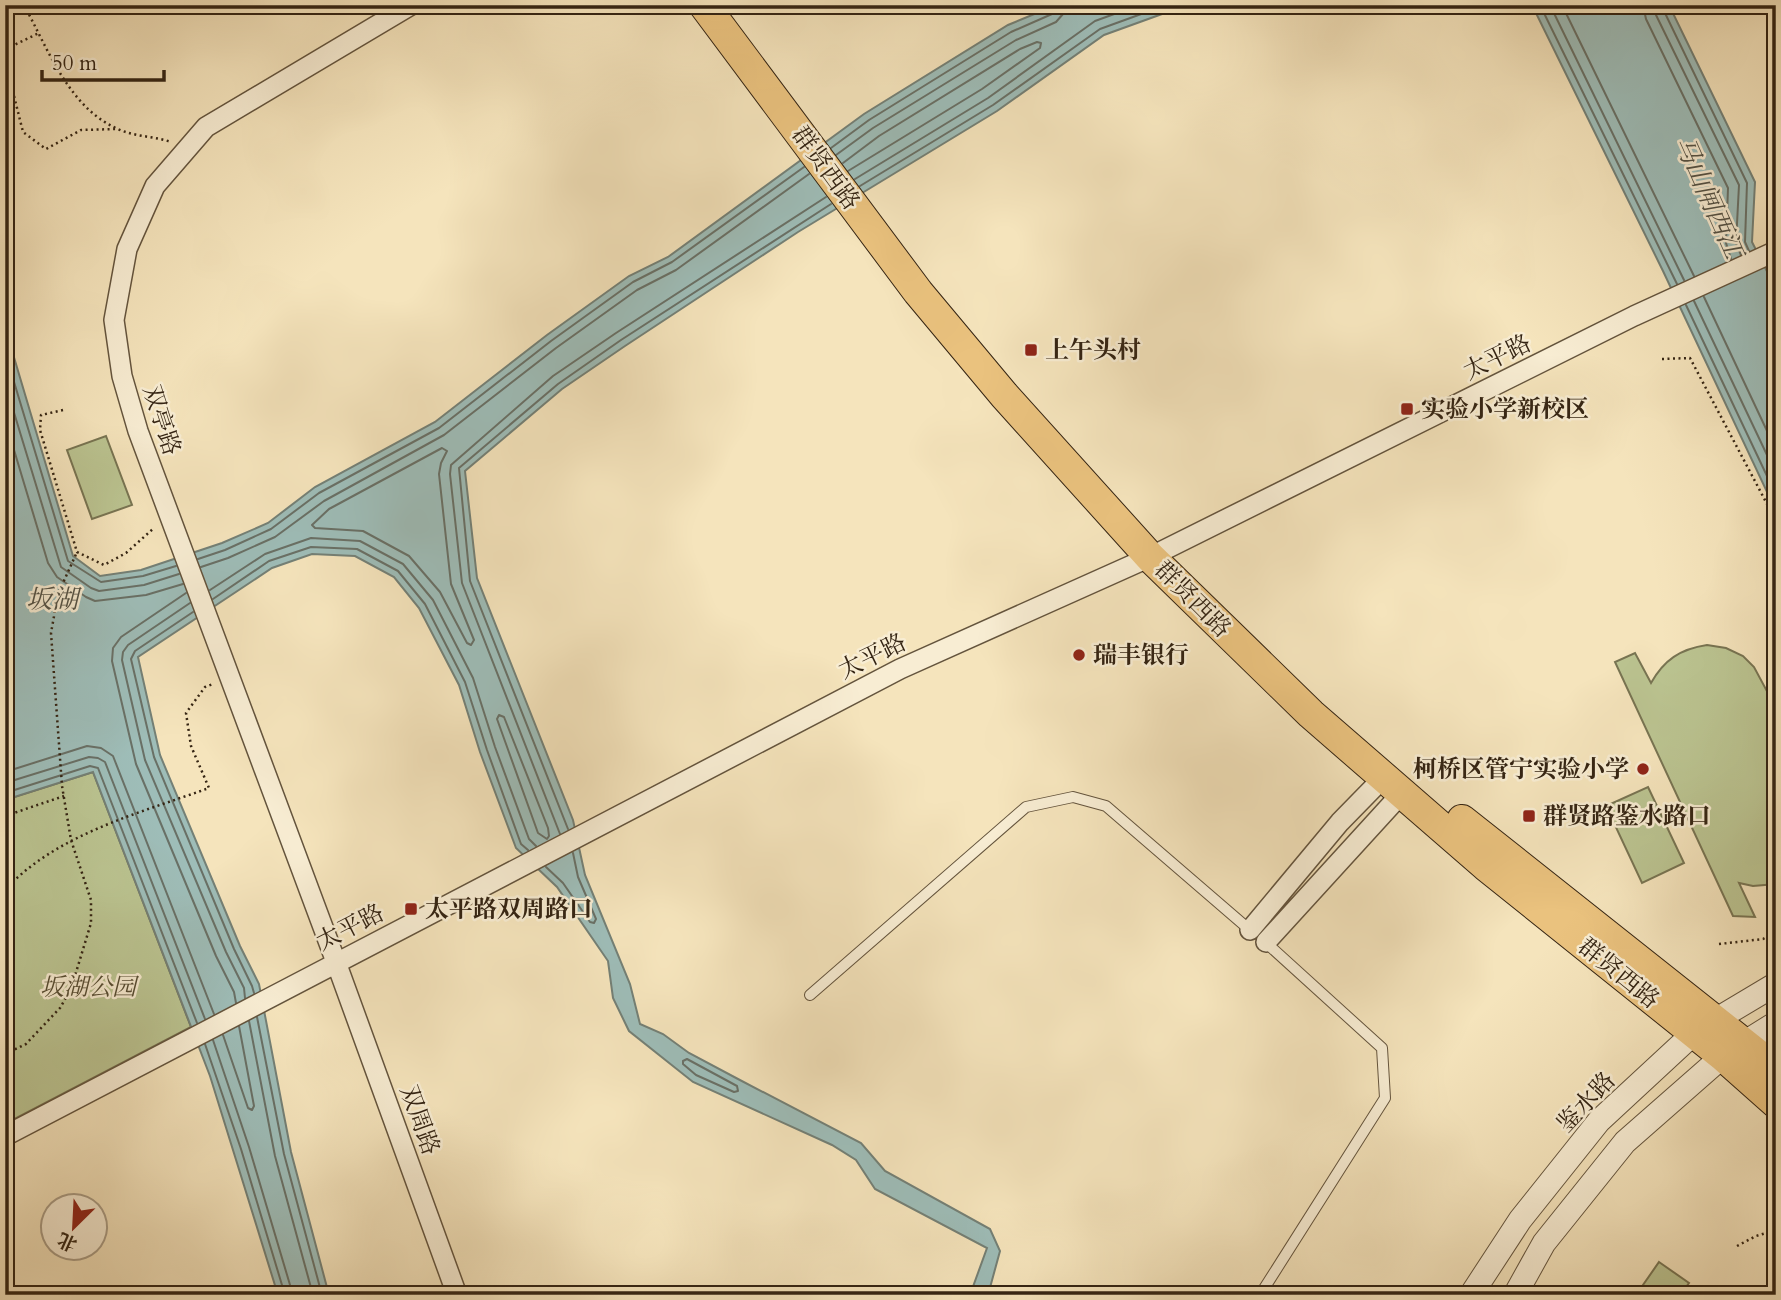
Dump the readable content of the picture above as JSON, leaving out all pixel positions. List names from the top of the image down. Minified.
{"streets":{"main road":["群贤西路"],"street":["太平路","双亭路","鉴水路","双周路"]},"crossings":[["群贤西路","太平路"],["群贤西路","鉴水路"],["太平路","双亭路"],["太平路","双周路"],["双亭路","双周路"]],"water":["马山闸西江","坂湖"],"parks":["坂湖公园"],"places":{"transit":["上午头村","实验小学新校区","群贤路鉴水路口","太平路双周路口"],"other":["瑞丰银行","柯桥区管宁实验小学"]},"scale_bar":"50 m","north":"bottom left"}
